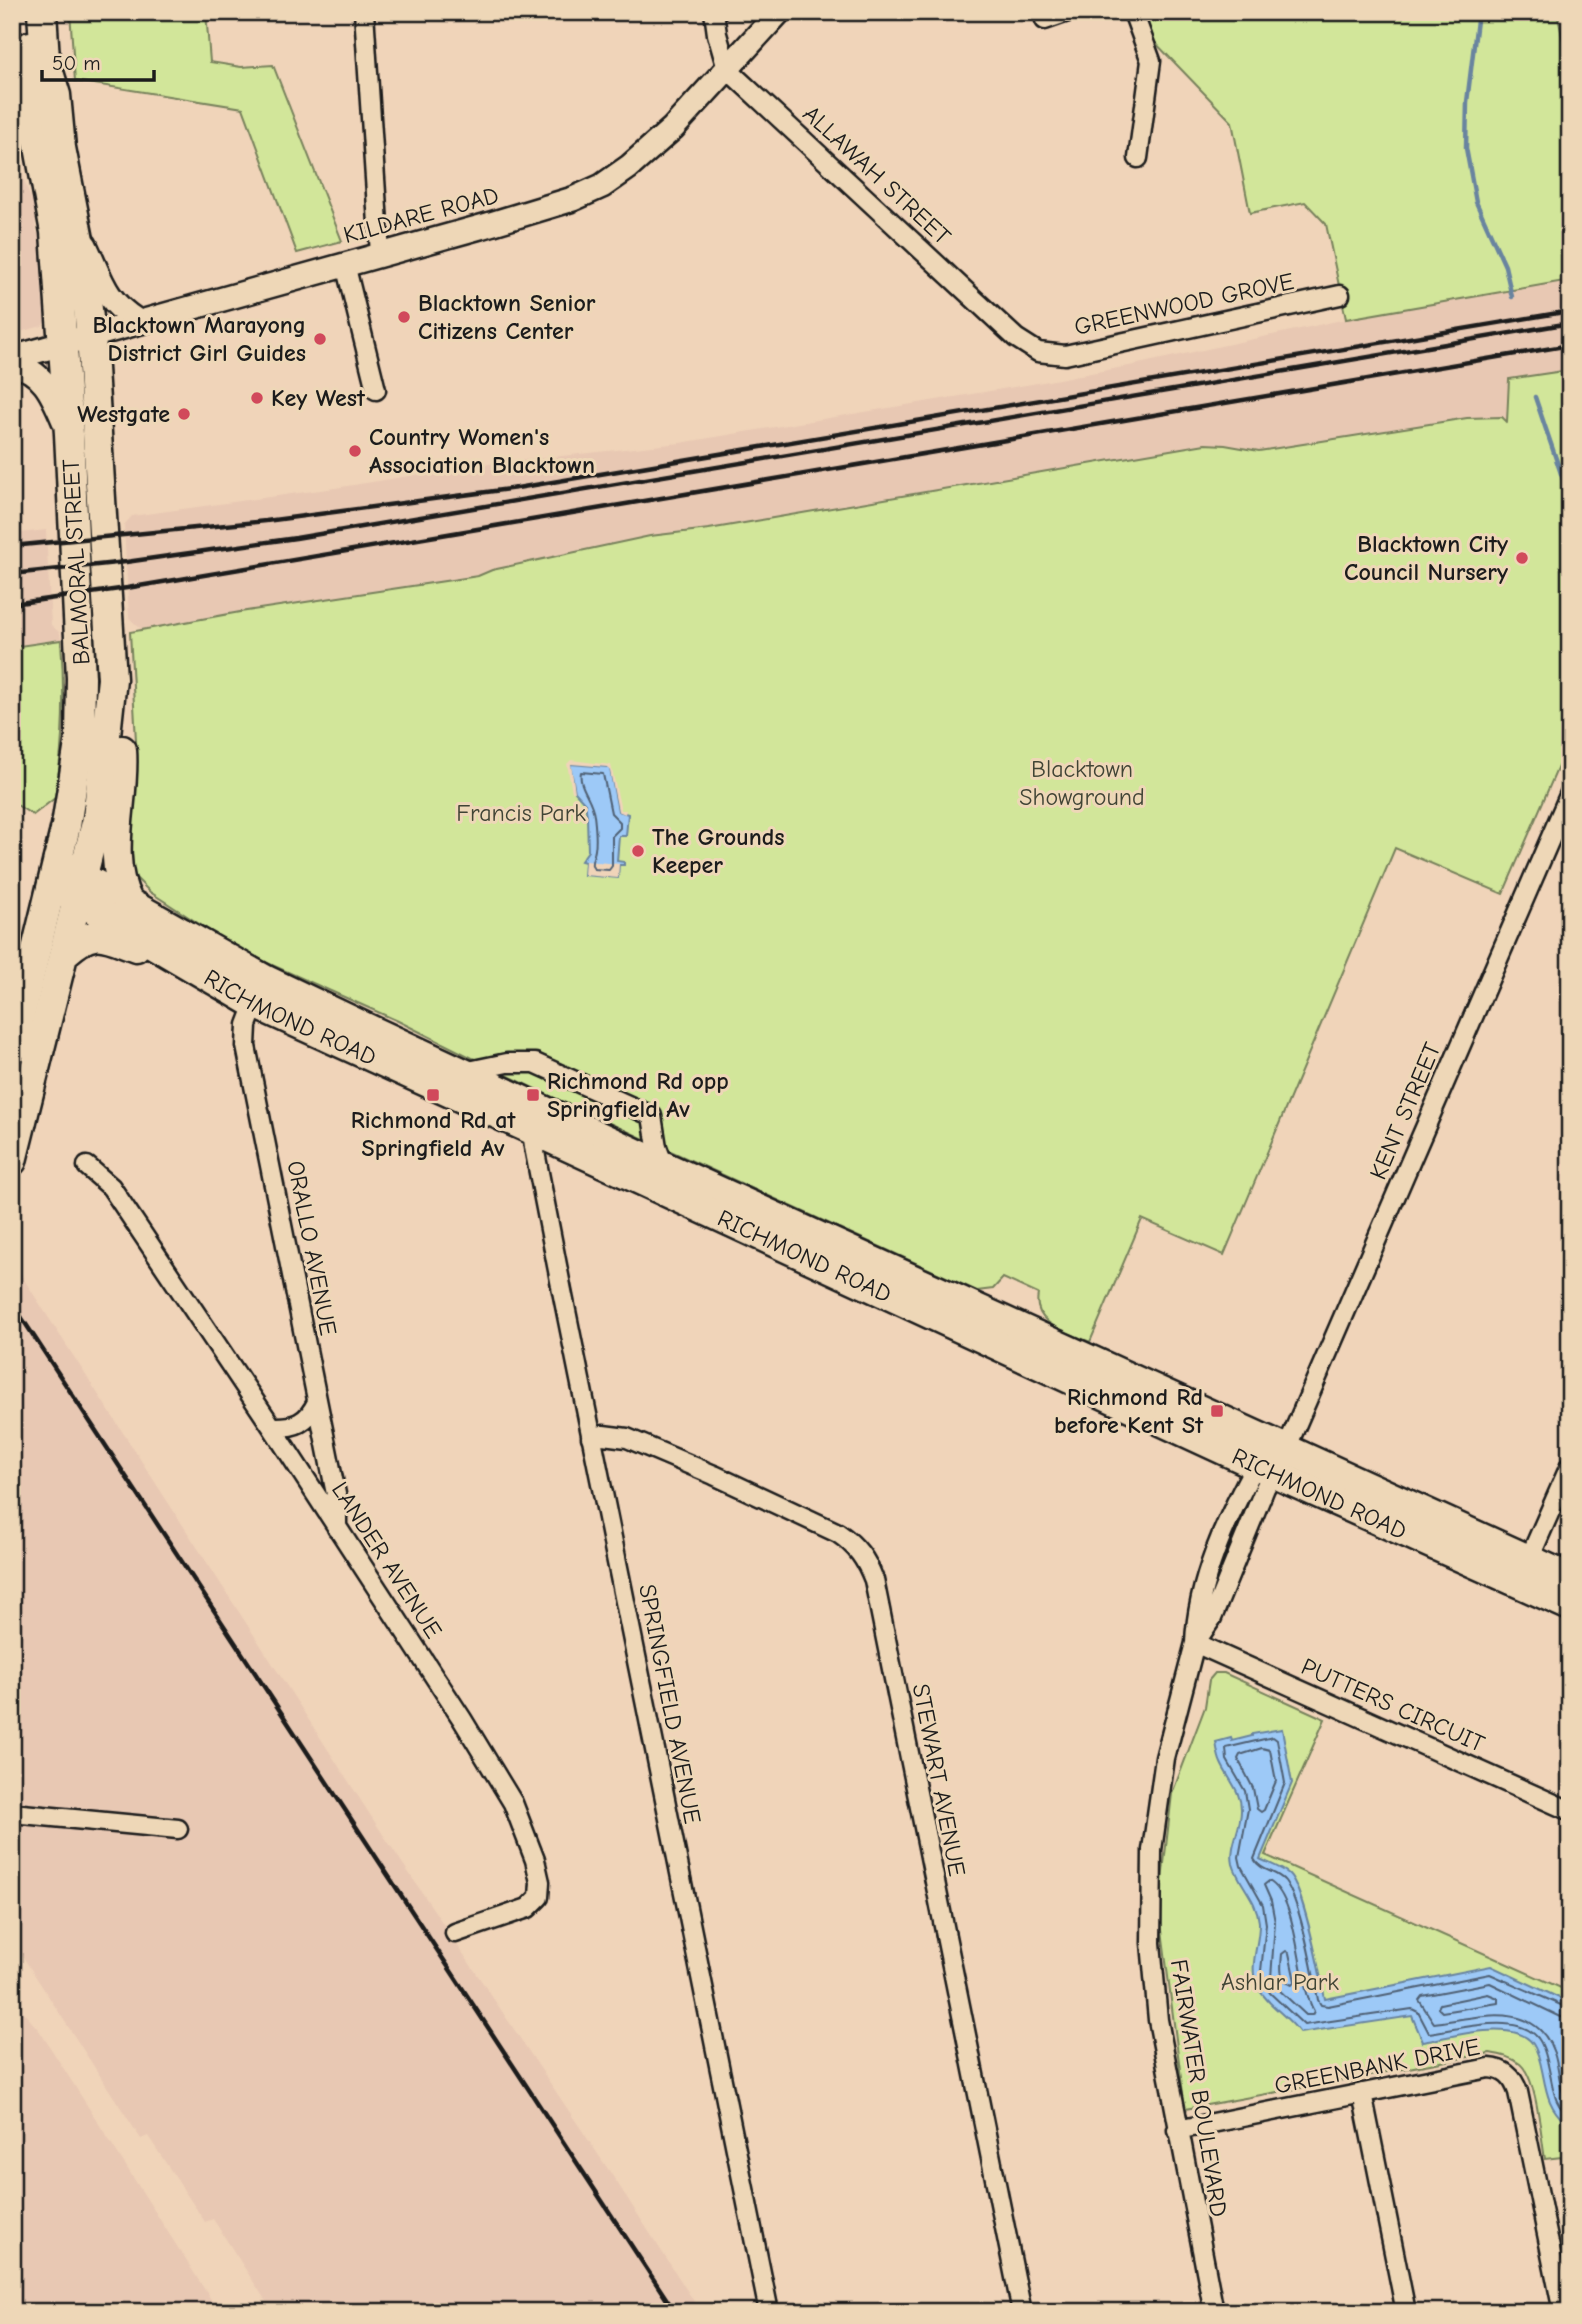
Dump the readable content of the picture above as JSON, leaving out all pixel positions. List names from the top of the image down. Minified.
{"streets":{"main road":["BALMORAL STREET","RICHMOND ROAD"],"street":["ALLAWAH STREET","KILDARE ROAD","GREENWOOD GROVE","KENT STREET","ORALLO AVENUE","LANDER AVENUE","SPRINGFIELD AVENUE","PUTTERS CIRCUIT","STEWART AVENUE","GREENBANK DRIVE","FAIRWATER BOULEVARD"]},"crossings":[["ALLAWAH STREET","KILDARE ROAD"],["ALLAWAH STREET","GREENWOOD GROVE"],["KILDARE ROAD","BALMORAL STREET"],["BALMORAL STREET","RICHMOND ROAD"],["RICHMOND ROAD","KENT STREET"],["RICHMOND ROAD","ORALLO AVENUE"],["RICHMOND ROAD","SPRINGFIELD AVENUE"],["RICHMOND ROAD","FAIRWATER BOULEVARD"],["KENT STREET","FAIRWATER BOULEVARD"],["ORALLO AVENUE","LANDER AVENUE"],["SPRINGFIELD AVENUE","STEWART AVENUE"],["PUTTERS CIRCUIT","FAIRWATER BOULEVARD"],["GREENBANK DRIVE","FAIRWATER BOULEVARD"]],"parks":["Blacktown Showground","Francis Park","Ashlar Park"],"places":{"other":["Blacktown Senior Citizens Center","Blacktown Marayong District Girl Guides","Key West","Westgate","Country Women's Association Blacktown","Blacktown City Council Nursery","The Grounds Keeper"],"transit":["Richmond Rd at Springfield Av","Richmond Rd opp Springfield Av","Richmond Rd before Kent St"]},"scale_bar":"50 m"}
